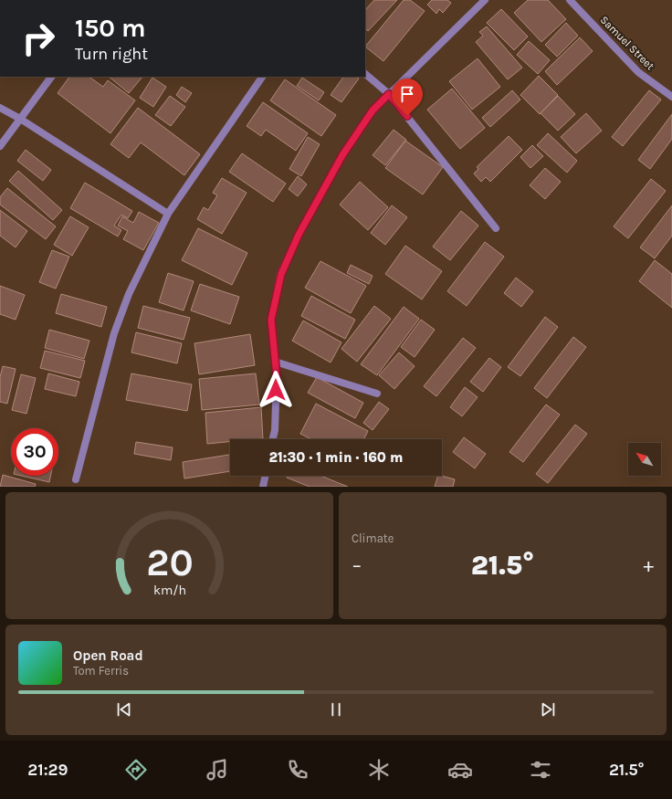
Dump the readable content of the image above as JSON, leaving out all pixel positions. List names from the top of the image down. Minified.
{"streets":{"street":["Samuel Street"]},"north":"top left","page":{"turn":["150 m","Turn right"],"limit":"30","trip":"21:30 · 1 min · 160 m","tile":"Climate","heat":["−","21.5°","+"],"song":["Open Road","Tom Ferris"],"tabs":["21:29","21.5°"],"gauge":["20","km/h"]}}
